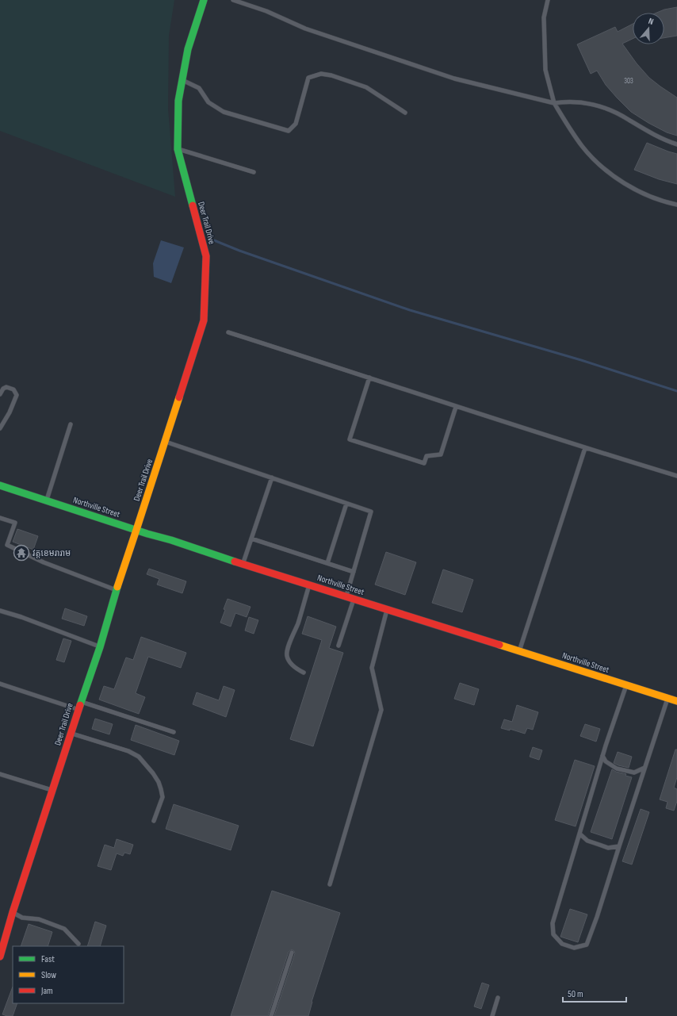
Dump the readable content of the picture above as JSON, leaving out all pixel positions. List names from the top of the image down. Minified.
{"streets":{"street":["Deer Trail Drive","Northville Street"]},"crossings":[["Deer Trail Drive","Northville Street"]],"places":{"temple":["វត្តខេមរារាម"]},"house_numbers":["303"],"legend":["Fast","Slow","Jam"],"scale_bar":"50 m","north":"top"}
